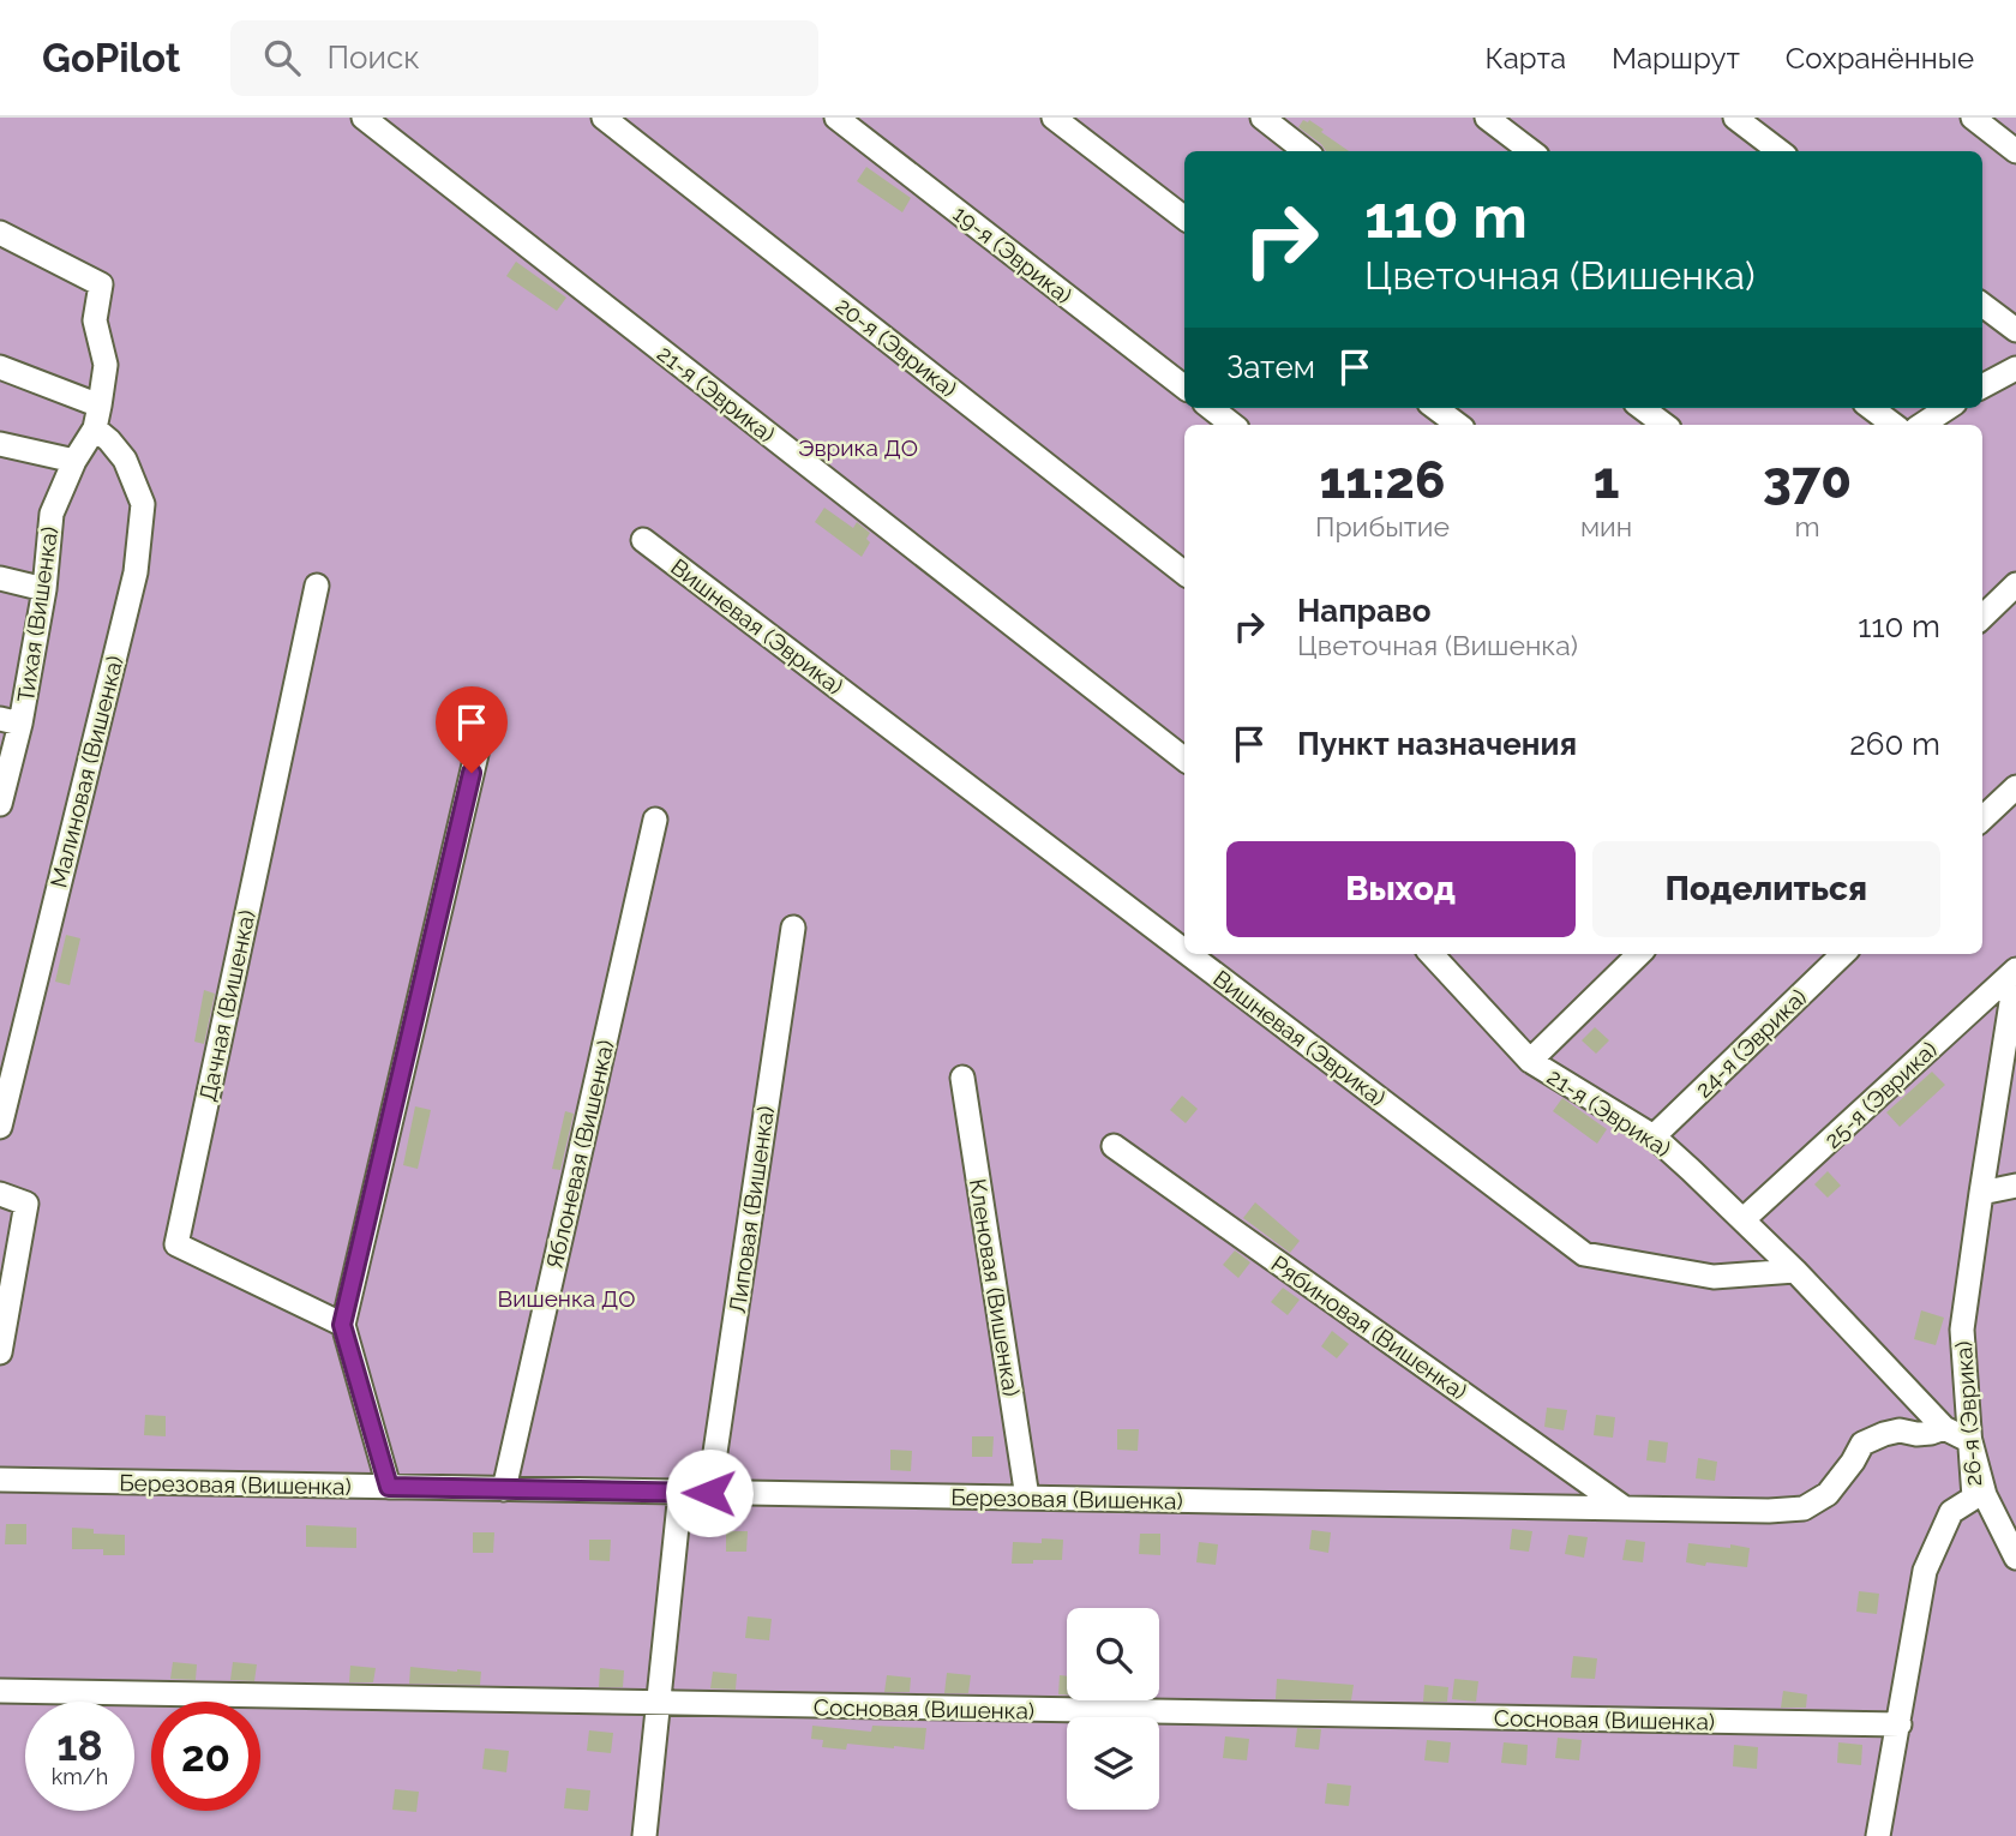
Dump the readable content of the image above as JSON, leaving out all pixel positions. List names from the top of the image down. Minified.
{"streets":{"lane":["19-я (Эврика)","20-я (Эврика)","21-я (Эврика)","Тихая (Вишенка)","Вишневая (Эврика)","Малиновая (Вишенка)","Дачная (Вишенка)","24-я (Эврика)","25-я (Эврика)","Яблоневая (Вишенка)","Липовая (Вишенка)","Кленовая (Вишенка)","Рябиновая (Вишенка)","26-я (Эврика)","Березовая (Вишенка)","Сосновая (Вишенка)"]},"crossings":[["21-я (Эврика)","Вишневая (Эврика)"],["21-я (Эврика)","24-я (Эврика)"],["21-я (Эврика)","25-я (Эврика)"],["21-я (Эврика)","Березовая (Вишенка)"],["Тихая (Вишенка)","Малиновая (Вишенка)"],["25-я (Эврика)","26-я (Эврика)"],["Яблоневая (Вишенка)","Березовая (Вишенка)"],["Липовая (Вишенка)","Березовая (Вишенка)"],["Кленовая (Вишенка)","Березовая (Вишенка)"],["Рябиновая (Вишенка)","Березовая (Вишенка)"],["26-я (Эврика)","Сосновая (Вишенка)"]],"parks":["Эврика ДО","Вишенка ДО"],"page":{"header":"GoPilot","search":"Поиск","nav":["Карта","Маршрут","Сохранённые"],"turn":["110 m","Цветочная (Вишенка)"],"then":"Затем","eta":["11:26","Прибытие","1","мин","370","m"],"list":[{"name":"Направо","note":"Цветочная (Вишенка)","value":"110 m"},{"name":"Пункт назначения","value":"260 m"}],"buttons":["Выход","Поделиться"],"speed":"18 km/h","limit":"20"}}
